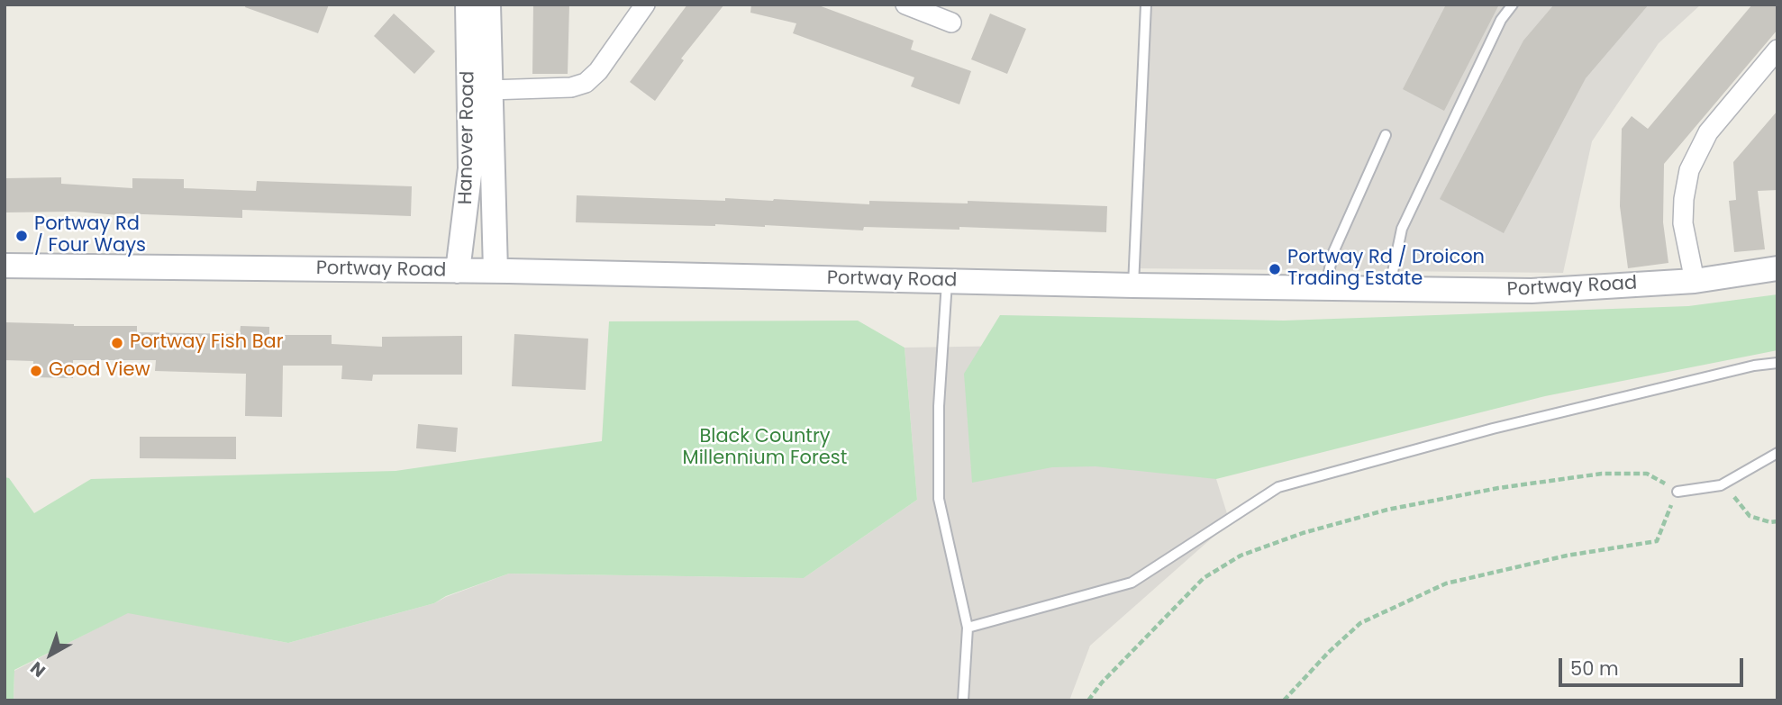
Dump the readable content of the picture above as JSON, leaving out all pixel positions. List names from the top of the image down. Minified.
{"streets":{"street":["Hanover Road","Portway Road"]},"crossings":[["Hanover Road","Portway Road"]],"parks":["Black Country Millennium Forest"],"places":["Portway Rd / Four Ways","Portway Rd / Droicon Trading Estate","Portway Fish Bar","Good View"],"scale_bar":"50 m","north":"bottom left"}
